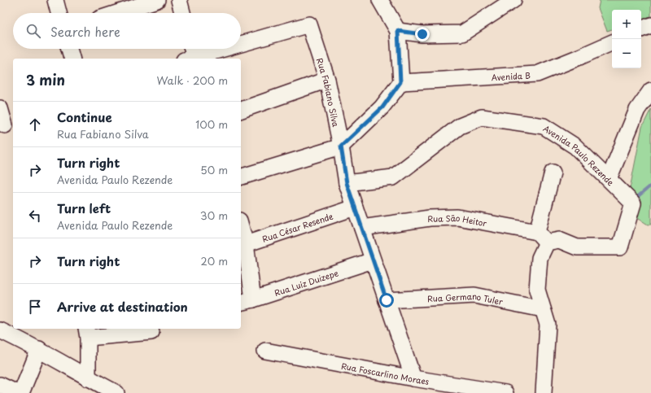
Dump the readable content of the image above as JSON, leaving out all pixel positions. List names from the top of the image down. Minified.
{"streets":{"street":["Avenida B","Rua Fabiano Silva","Avenida Paulo Rezende","Rua São Heitor","Rua César Resende","Rua Luiz Duizepe","Rua Germano Tuler","Rua Foscarlino Moraes"]},"crossings":[["Rua Fabiano Silva","Avenida Paulo Rezende"],["Rua Fabiano Silva","Rua São Heitor"],["Rua Fabiano Silva","Rua César Resende"],["Rua Fabiano Silva","Rua Luiz Duizepe"],["Rua Fabiano Silva","Rua Germano Tuler"],["Rua Fabiano Silva","Rua Foscarlino Moraes"],["Avenida Paulo Rezende","Rua São Heitor"]],"page":{"map_buttons":["+","−"],"search":"Search here","heading":["3 min","Walk · 200 m"],"list":[["Continue","Rua Fabiano Silva","100 m"],["Turn right","Avenida Paulo Rezende","50 m"],["Turn left","Avenida Paulo Rezende","30 m"],["Turn right","20 m"],"Arrive at destination"]}}
